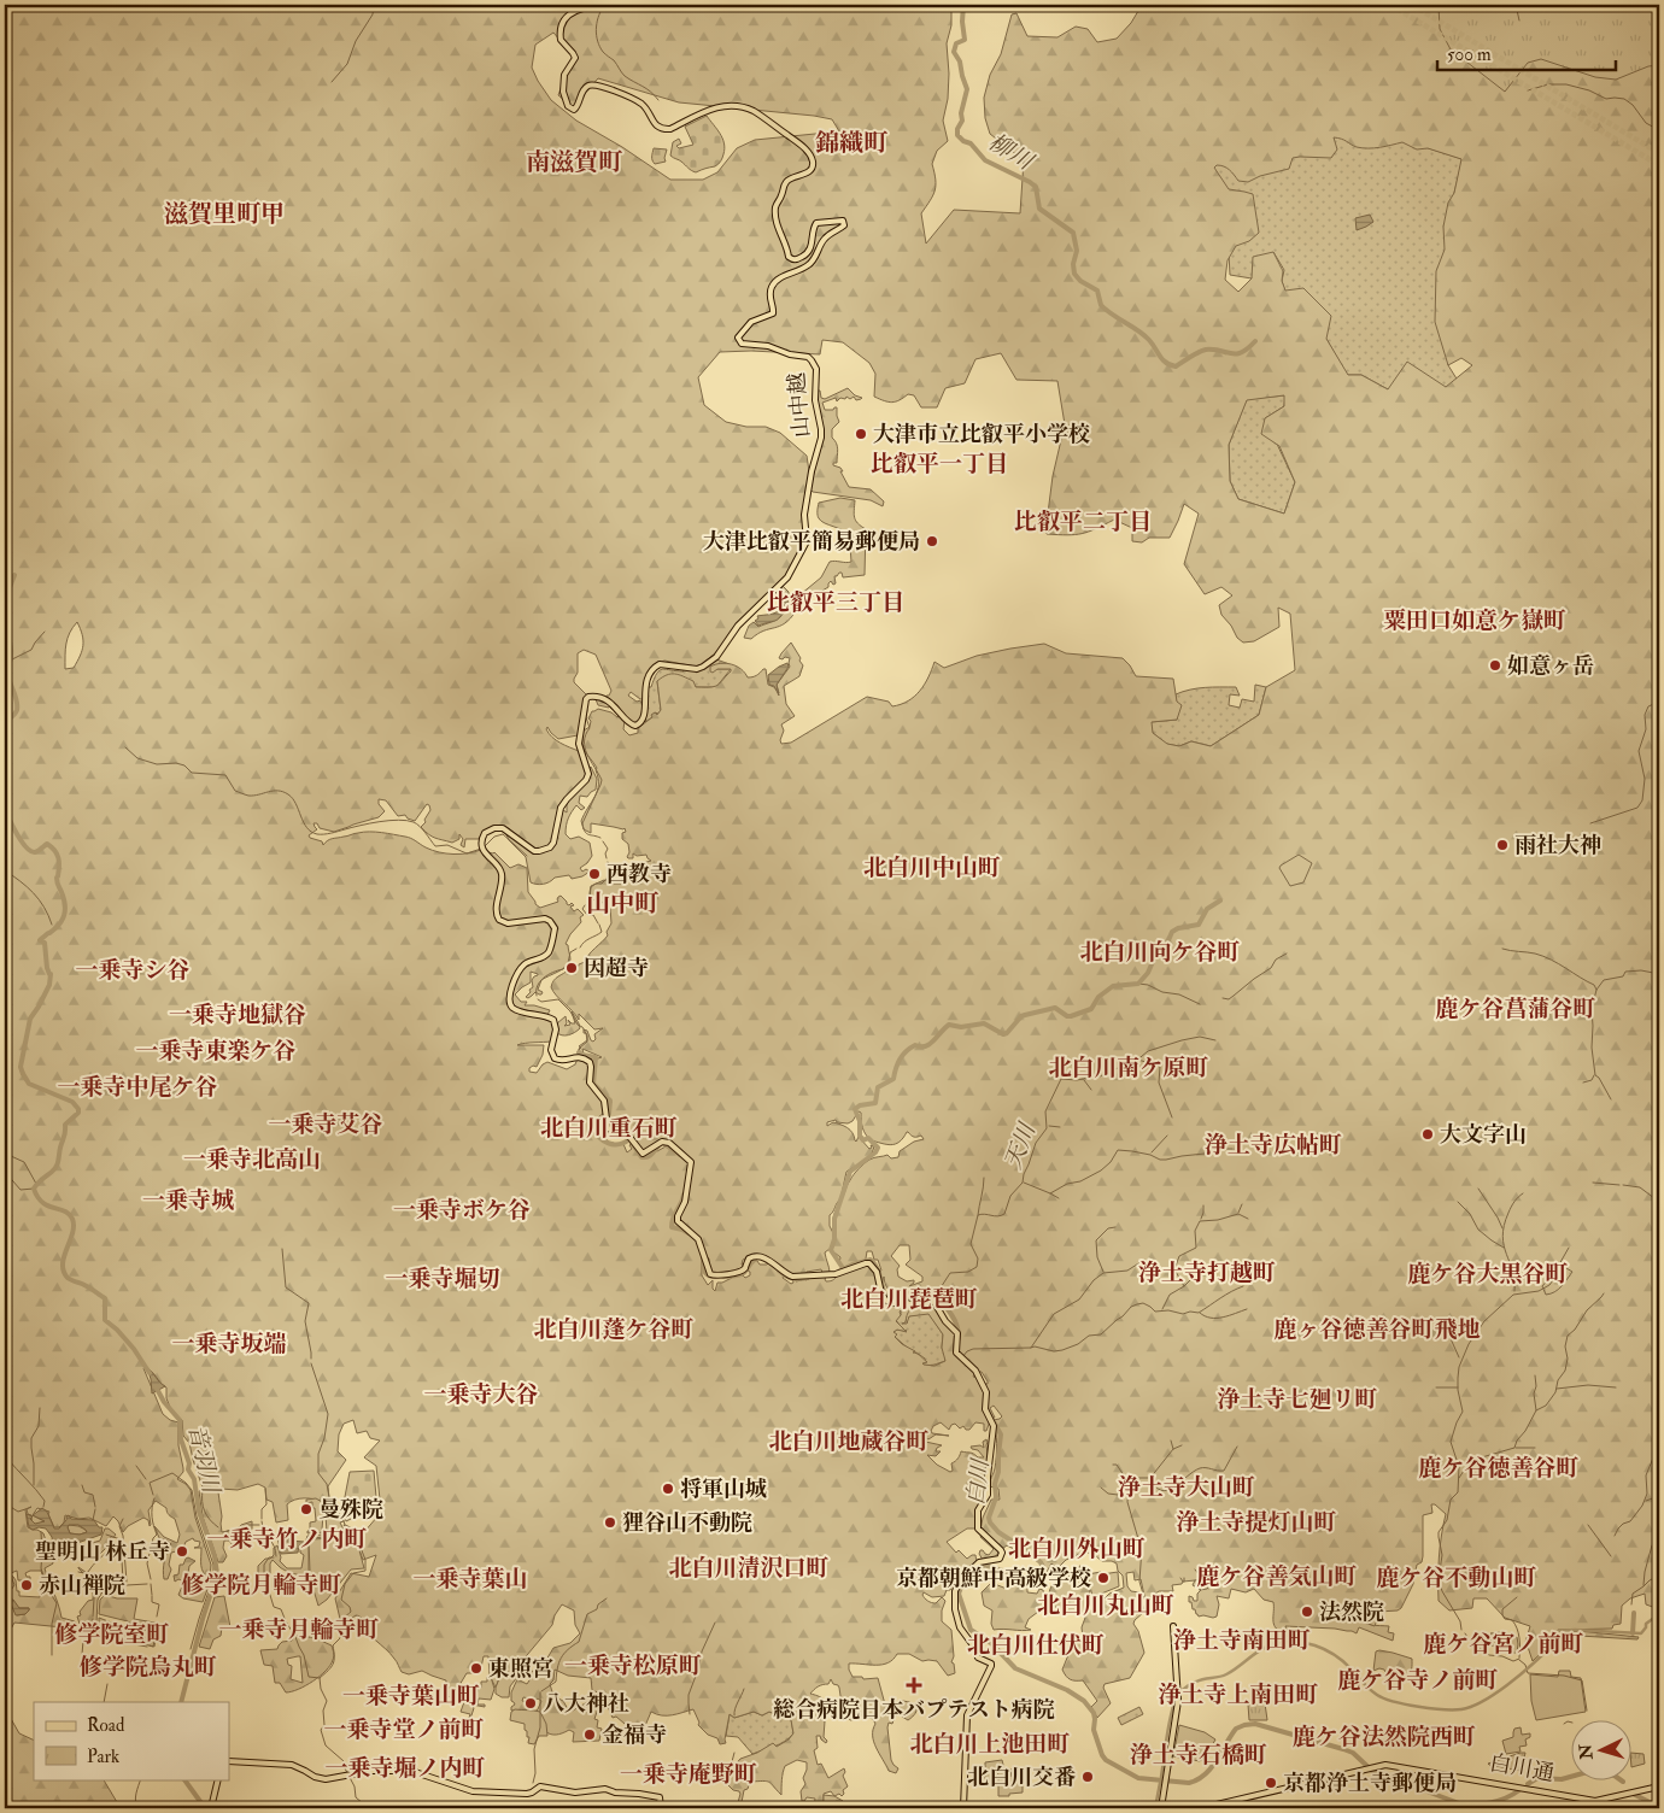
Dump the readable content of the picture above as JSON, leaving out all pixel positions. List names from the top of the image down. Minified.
{"streets":{"main road":["山中越","白川通"]},"districts":["錦織町","南滋賀町","滋賀里町甲","比叡平一丁目","比叡平二丁目","比叡平三丁目","粟田口如意ケ嶽町","北白川中山町","山中町","北白川向ケ谷町","一乗寺シ谷","鹿ケ谷菖蒲谷町","一乗寺地獄谷","一乗寺東楽ケ谷","北白川南ケ原町","一乗寺中尾ケ谷","一乗寺艾谷","北白川重石町","浄土寺広帖町","一乗寺北高山","一乗寺城","一乗寺ボケ谷","浄土寺打越町","鹿ケ谷大黒谷町","一乗寺堀切","北白川琵琶町","北白川蓬ケ谷町","鹿ヶ谷徳善谷町飛地","一乗寺坂端","一乗寺大谷","浄土寺七廻リ町","北白川地蔵谷町","鹿ケ谷徳善谷町","浄土寺大山町","浄土寺提灯山町","一乗寺竹ノ内町","北白川外山町","北白川清沢口町","鹿ケ谷善気山町","鹿ケ谷不動山町","一乗寺葉山","修学院月輪寺町","北白川丸山町","一乗寺月輪寺町","修学院室町","浄土寺南田町","鹿ケ谷宮ノ前町","北白川仕伏町","一乗寺松原町","修学院烏丸町","鹿ケ谷寺ノ前町","浄土寺上南田町","一乗寺葉山町","一乗寺堂ノ前町","鹿ケ谷法然院西町","北白川上池田町","浄土寺石橋町","一乗寺堀ノ内町","一乗寺庵野町"],"water":["柳川","天川","音羽川","白川"],"places":{"other":["大津市立比叡平小学校","大津比叡平簡易郵便局","如意ヶ岳","雨社大神","西教寺","因超寺","大文字山","将軍山城","曼殊院","狸谷山不動院","聖明山 林丘寺","京都朝鮮中高級学校","赤山禅院","法然院","東照宮","八大神社","金福寺","北白川交番","京都浄土寺郵便局"],"health":["総合病院日本バプテスト病院"]},"legend":["Road","Park"],"scale_bar":"500 m","north":"left"}
